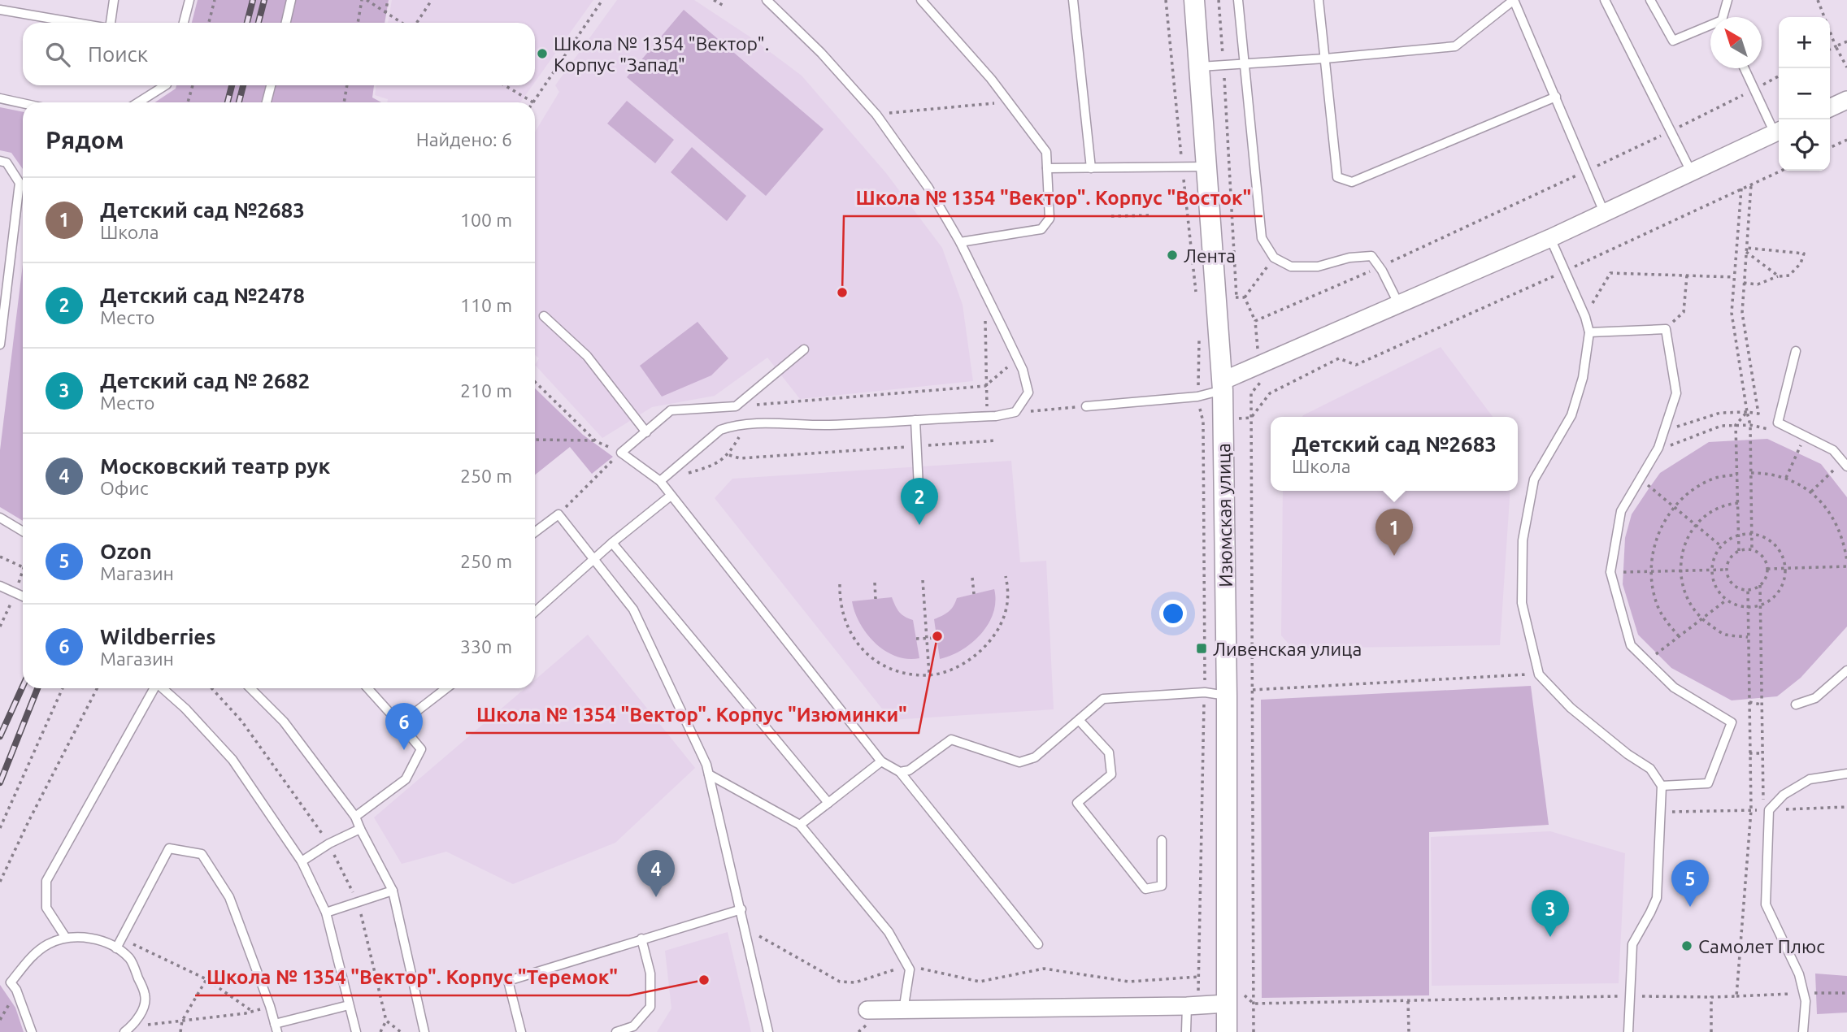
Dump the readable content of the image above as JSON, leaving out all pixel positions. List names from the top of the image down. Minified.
{"streets":{"street":["Изюмская улица"]},"places":{"other":["Школа № 1354 \"Вектор\". Корпус \"Запад\"","Лента","Школа № 1354 \"Вектор\". Корпус \"Восток\"","Школа № 1354 \"Вектор\". Корпус \"Изюминки\"","Самолет Плюс","Школа № 1354 \"Вектор\". Корпус \"Теремок\""],"transit":["Ливенская улица"]},"north":"top left","page":{"map_buttons":["+","−"],"search":"Поиск","heading":["Рядом","Найдено: 6"],"list":[{"mark":"1","name":"Детский сад №2683","note":"Школа","value":"100 m"},{"mark":"2","name":"Детский сад №2478","note":"Место","value":"110 m"},{"mark":"3","name":"Детский сад № 2682","note":"Место","value":"210 m"},{"mark":"4","name":"Московский театр рук","note":"Офис","value":"250 m"},{"mark":"5","name":"Ozon","note":"Магазин","value":"250 m"},{"mark":"6","name":"Wildberries","note":"Магазин","value":"330 m"}],"popup":["Детский сад №2683","Школа"],"pins":["2","1","6","4","5","3"]}}
